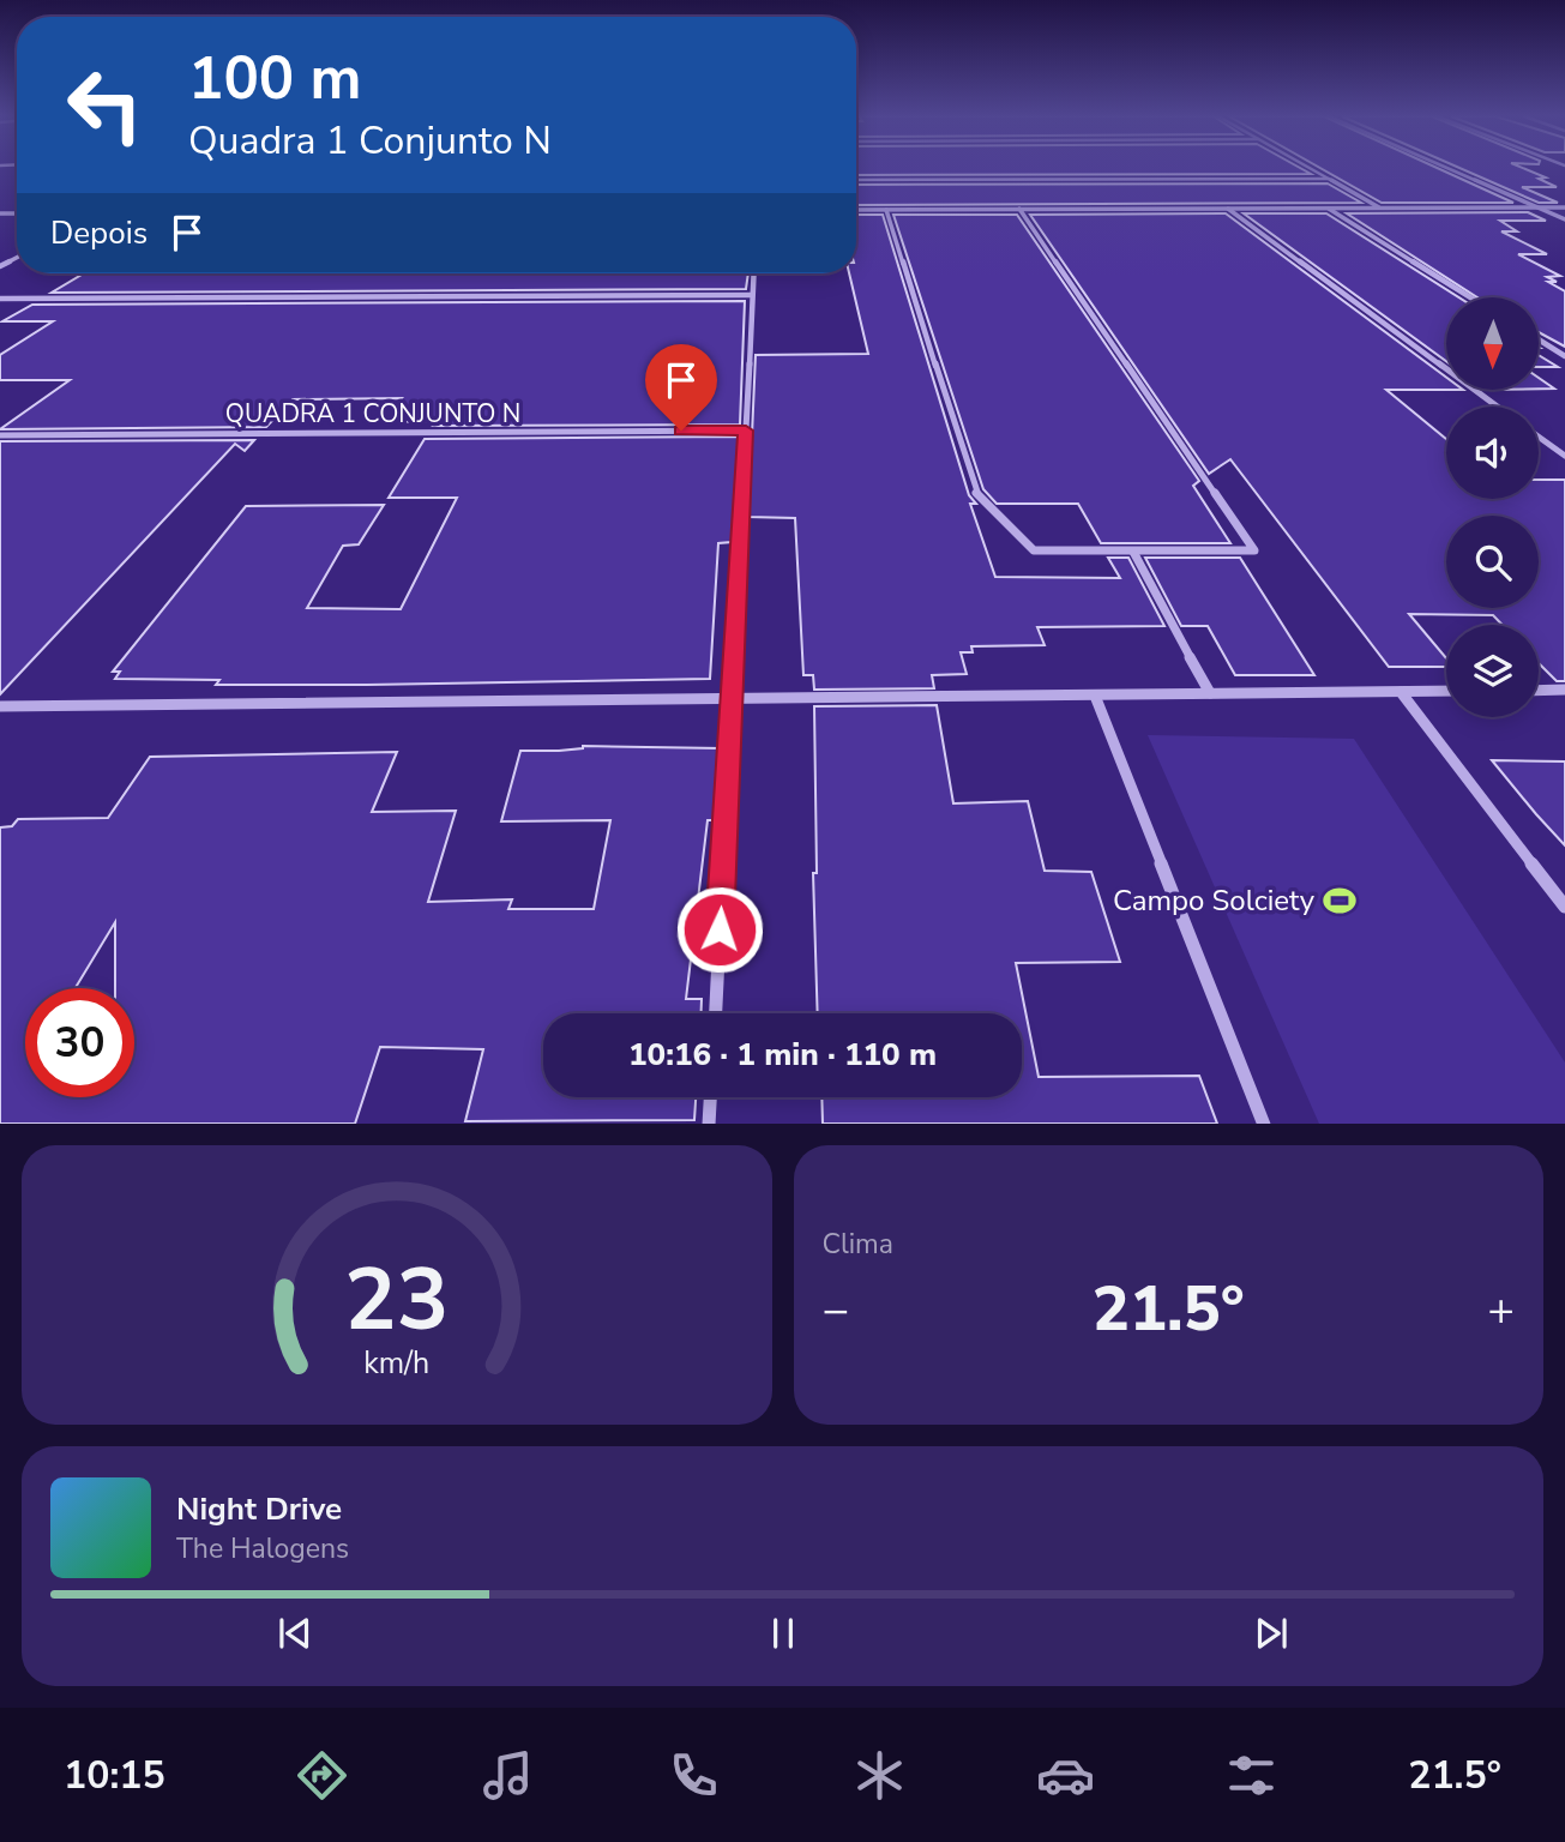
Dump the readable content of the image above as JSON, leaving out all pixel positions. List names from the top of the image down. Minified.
{"streets":{"street":["QUADRA 1 CONJUNTO N"]},"places":{"sports":["Campo Solciety"]},"north":"bottom","page":{"turn":["100 m","Quadra 1 Conjunto N"],"then":"Depois","limit":"30","trip":"10:16 · 1 min · 110 m","tile":"Clima","heat":["−","21.5°","+"],"song":["Night Drive","The Halogens"],"tabs":["10:15","21.5°"],"gauge":["23","km/h"]}}
